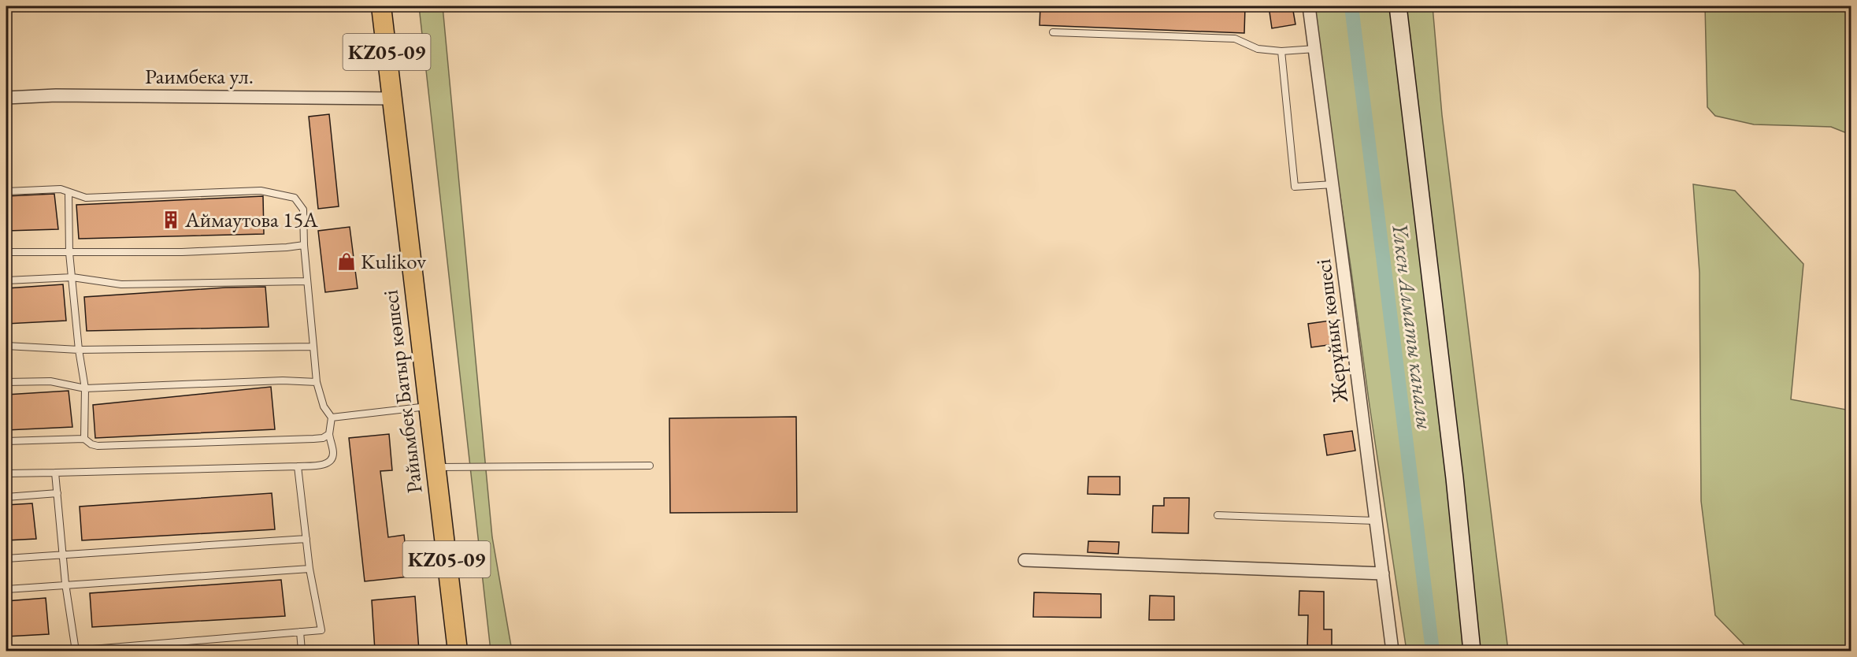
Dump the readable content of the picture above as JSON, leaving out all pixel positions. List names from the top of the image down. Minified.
{"streets":{"main road":["KZ05-09","Райымбек Батыр көшесі"],"street":["Раимбека ул.","Жерұйық көшесі"]},"crossings":[["KZ05-09","Раимбека ул."],["KZ05-09","Райымбек Батыр көшесі"],["Раимбека ул.","Райымбек Батыр көшесі"]],"water":["Үлкен Алматы каналы"],"places":{"building":["Аймаутова 15А"],"shop":["Kulikov"]}}
